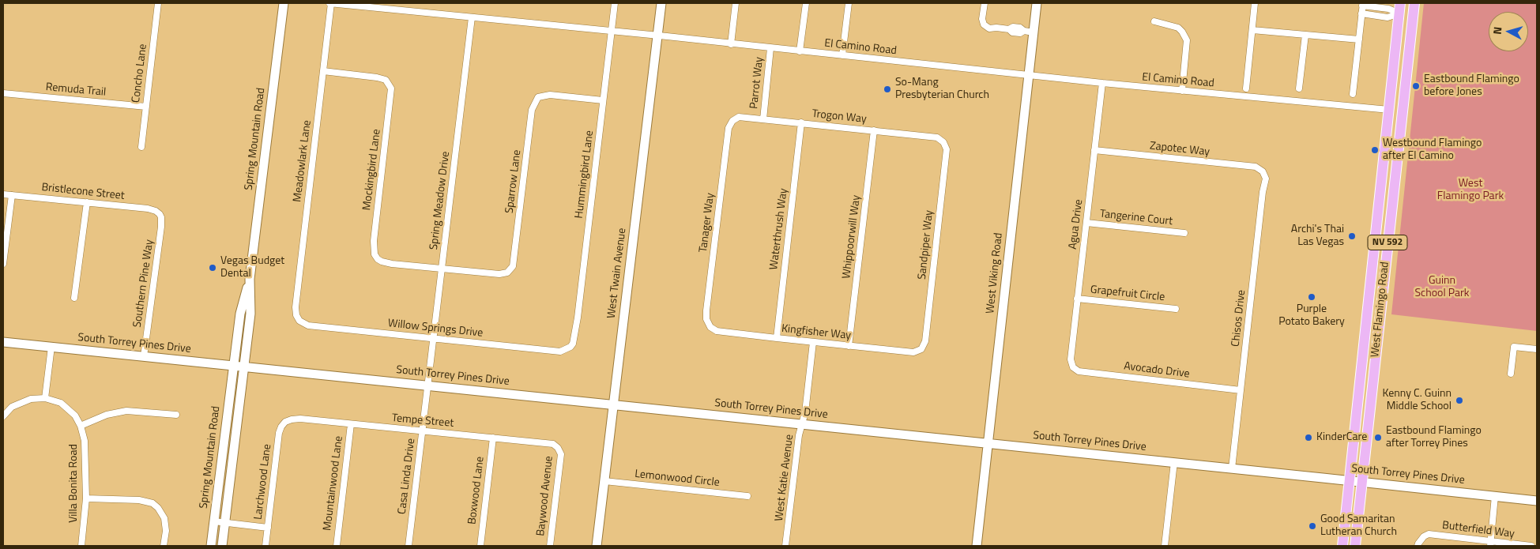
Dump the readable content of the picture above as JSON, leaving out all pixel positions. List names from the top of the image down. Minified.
{"streets":{"main road":["Spring Mountain Road","NV 592","West Twain Avenue","West Viking Road","West Flamingo Road","South Torrey Pines Drive"],"street":["El Camino Road","Concho Lane","Parrot Way","Remuda Trail","Trogon Way","Zapotec Way","Meadowlark Lane","Mockingbird Lane","Hummingbird Lane","Sparrow Lane","Bristlecone Street","Spring Meadow Drive","Tangerine Court","Tanager Way","Agua Drive","Waterthrush Way","Whippoorwill Way","Sandpiper Way","Southern Pine Way","Grapefruit Circle","Chisos Drive","Willow Springs Drive","Kingfisher Way","Avocado Drive","Tempe Street","Casa Linda Drive","West Katie Avenue","Lemonwood Circle","Larchwood Lane","Villa Bonita Road","Mountainwood Lane","Boxwood Lane","Baywood Avenue","Butterfield Way"]},"crossings":[["El Camino Road","Parrot Way"],["El Camino Road","Meadowlark Lane"],["El Camino Road","Hummingbird Lane"],["El Camino Road","Spring Meadow Drive"],["El Camino Road","Agua Drive"],["El Camino Road","West Twain Avenue"],["El Camino Road","West Viking Road"],["El Camino Road","West Flamingo Road"],["Concho Lane","Remuda Trail"],["Parrot Way","Trogon Way"],["Trogon Way","Tanager Way"],["Trogon Way","Waterthrush Way"],["Trogon Way","Whippoorwill Way"],["Trogon Way","Sandpiper Way"],["Spring Mountain Road","South Torrey Pines Drive"],["Zapotec Way","Agua Drive"],["Zapotec Way","Chisos Drive"],["Meadowlark Lane","Mockingbird Lane"],["Meadowlark Lane","Willow Springs Drive"],["Mockingbird Lane","Sparrow Lane"],["Mockingbird Lane","Spring Meadow Drive"],["Hummingbird Lane","Sparrow Lane"],["Hummingbird Lane","Willow Springs Drive"],["Sparrow Lane","Spring Meadow Drive"],["Bristlecone Street","Southern Pine Way"],["Spring Meadow Drive","Willow Springs Drive"],["Spring Meadow Drive","South Torrey Pines Drive"],["Spring Meadow Drive","Casa Linda Drive"],["Tangerine Court","Agua Drive"],["Tanager Way","Kingfisher Way"],["Agua Drive","Grapefruit Circle"],["Agua Drive","Avocado Drive"],["Waterthrush Way","Kingfisher Way"],["Whippoorwill Way","Kingfisher Way"],["Sandpiper Way","Kingfisher Way"],["West Twain Avenue","South Torrey Pines Drive"],["West Twain Avenue","Lemonwood Circle"],["West Viking Road","South Torrey Pines Drive"],["Southern Pine Way","South Torrey Pines Drive"],["West Flamingo Road","South Torrey Pines Drive"],["Chisos Drive","South Torrey Pines Drive"],["Chisos Drive","Avocado Drive"],["Kingfisher Way","West Katie Avenue"],["South Torrey Pines Drive","Casa Linda Drive"],["South Torrey Pines Drive","West Katie Avenue"],["Tempe Street","Casa Linda Drive"],["Tempe Street","Larchwood Lane"],["Tempe Street","Mountainwood Lane"],["Tempe Street","Boxwood Lane"],["Tempe Street","Baywood Avenue"]],"parks":["West Flamingo Park","Guinn School Park"],"places":["Eastbound Flamingo before Jones","So-Mang Presbyterian Church","Westbound Flamingo after El Camino","Archi's Thai Las Vegas","Vegas Budget Dental","Purple Potato Bakery","Kenny C. Guinn Middle School","KinderCare","Eastbound Flamingo after Torrey Pines","Good Samaritan Lutheran Church"],"north":"left"}
